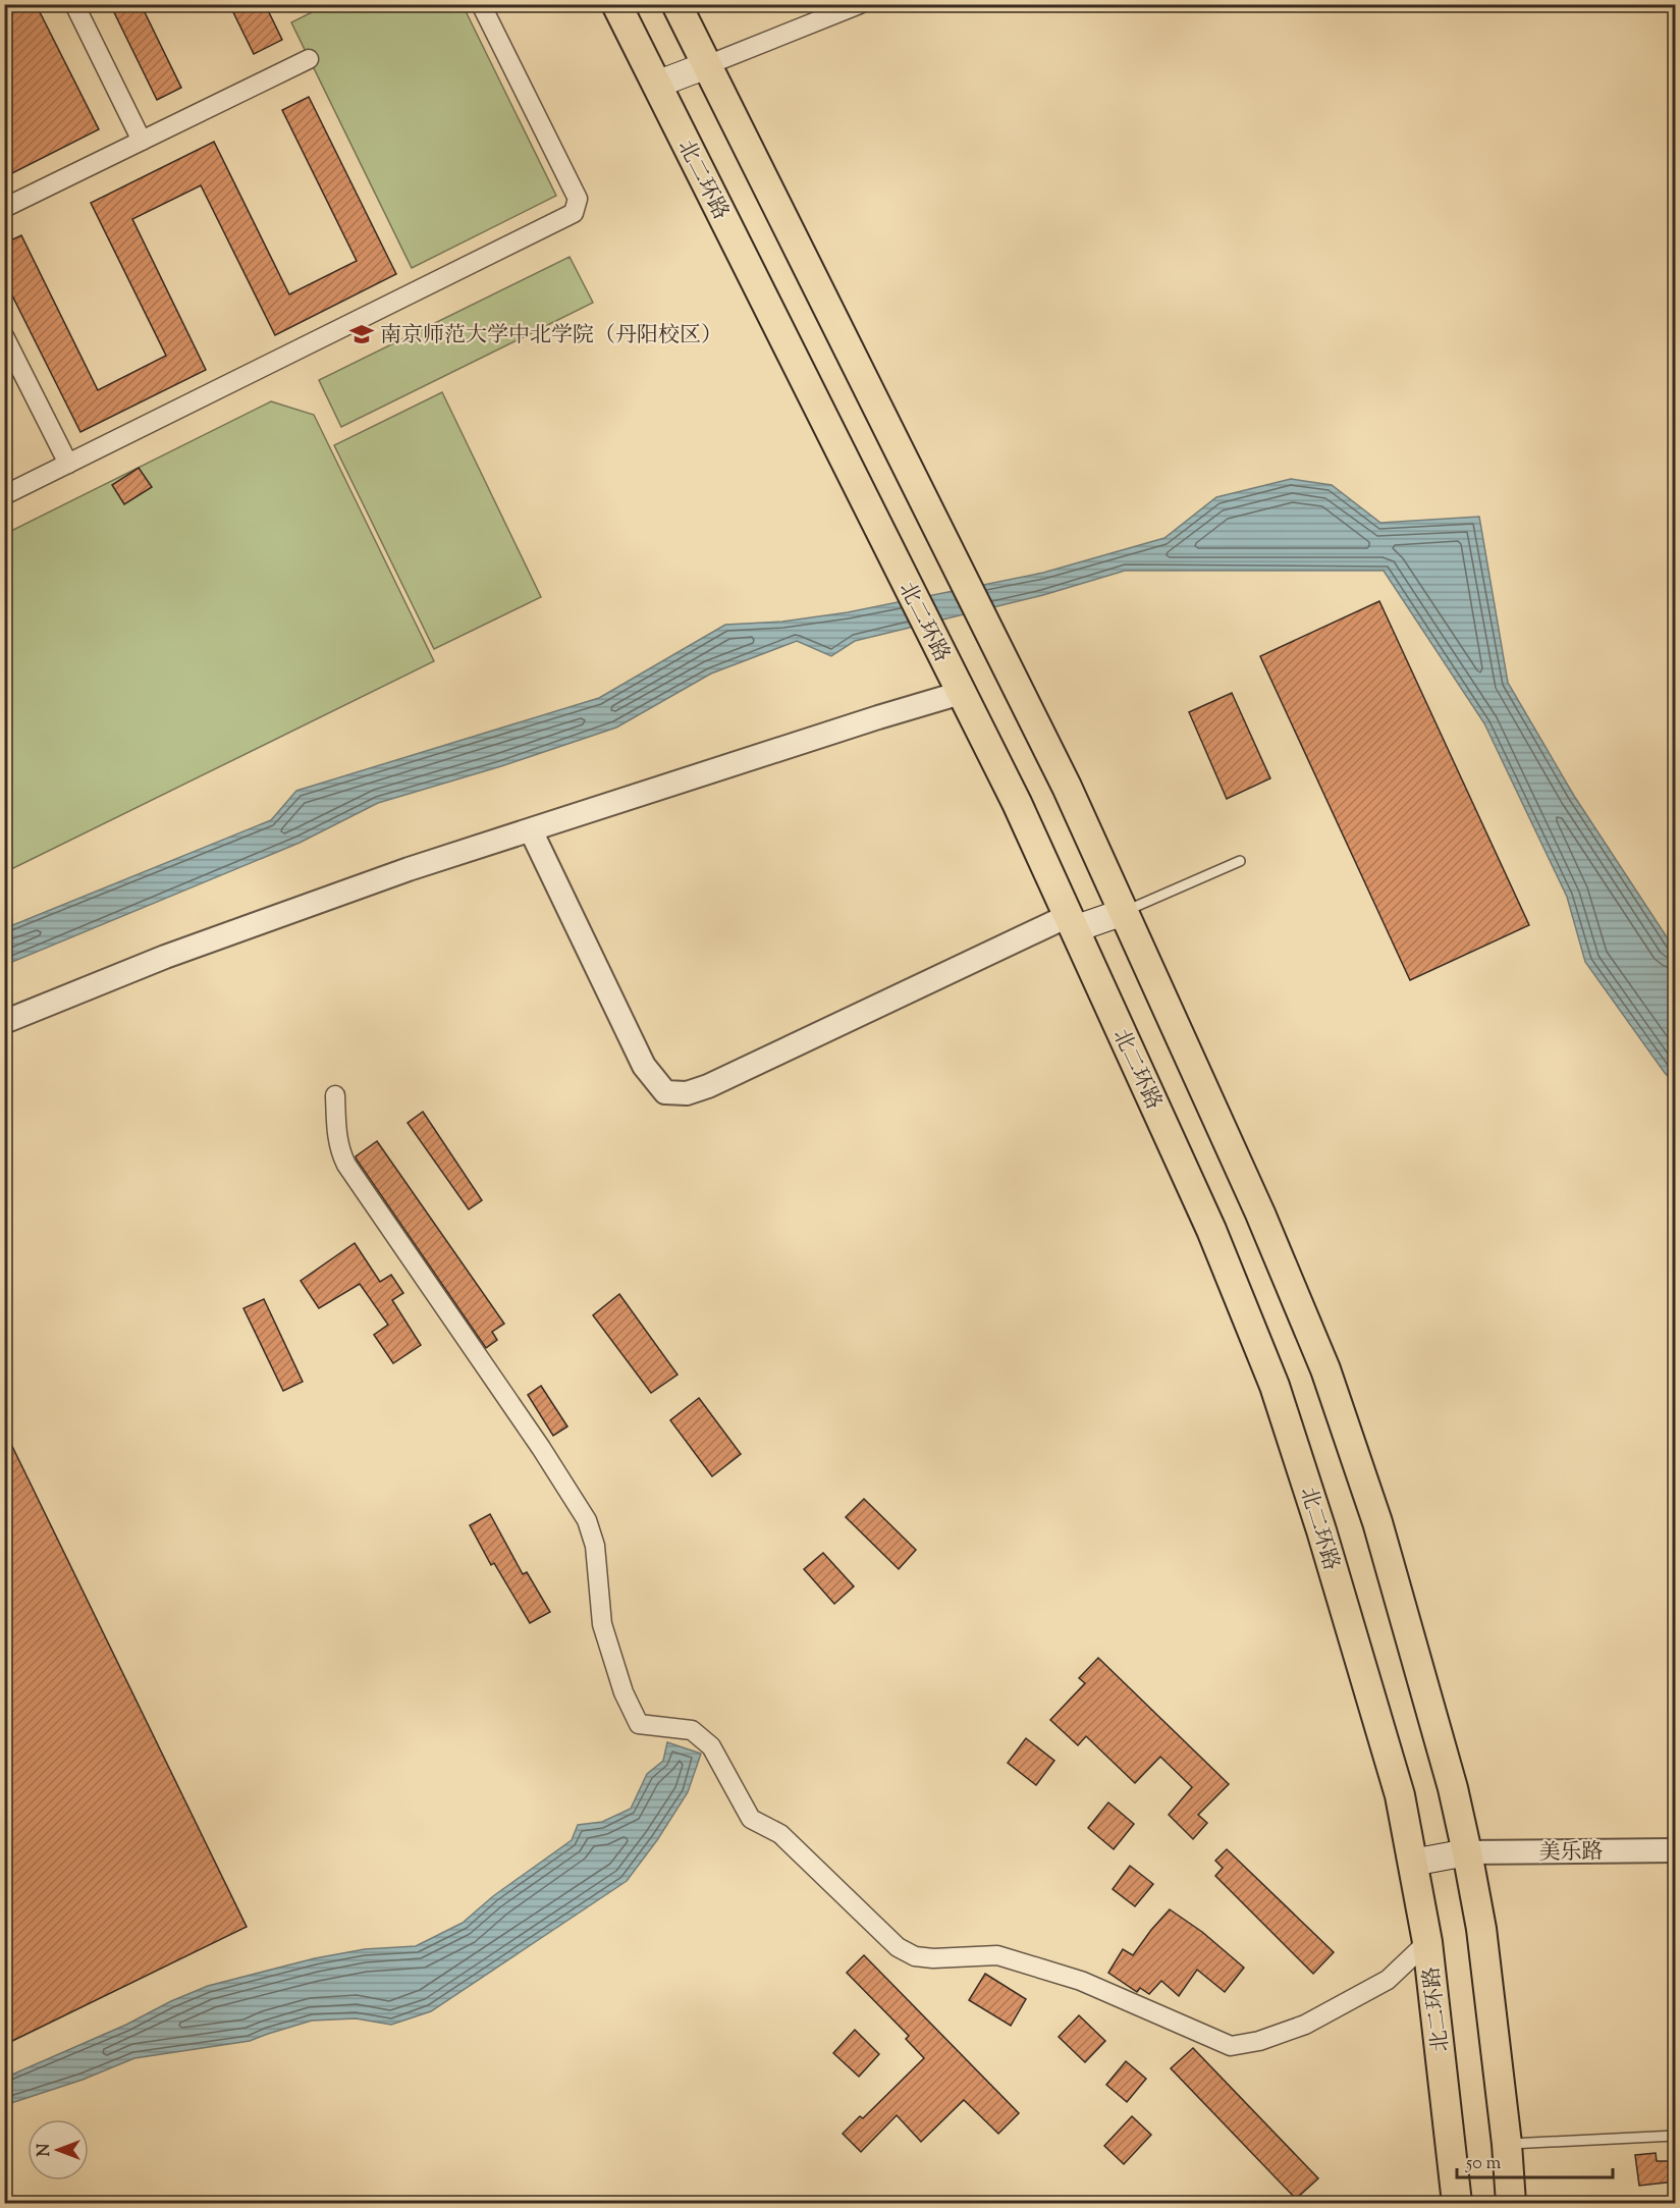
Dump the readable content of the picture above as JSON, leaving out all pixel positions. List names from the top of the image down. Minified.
{"streets":{"main road":["北二环路"],"street":["美乐路"]},"places":{"school or university":["南京师范大学中北学院（丹阳校区）"]},"scale_bar":"50 m","north":"left"}
